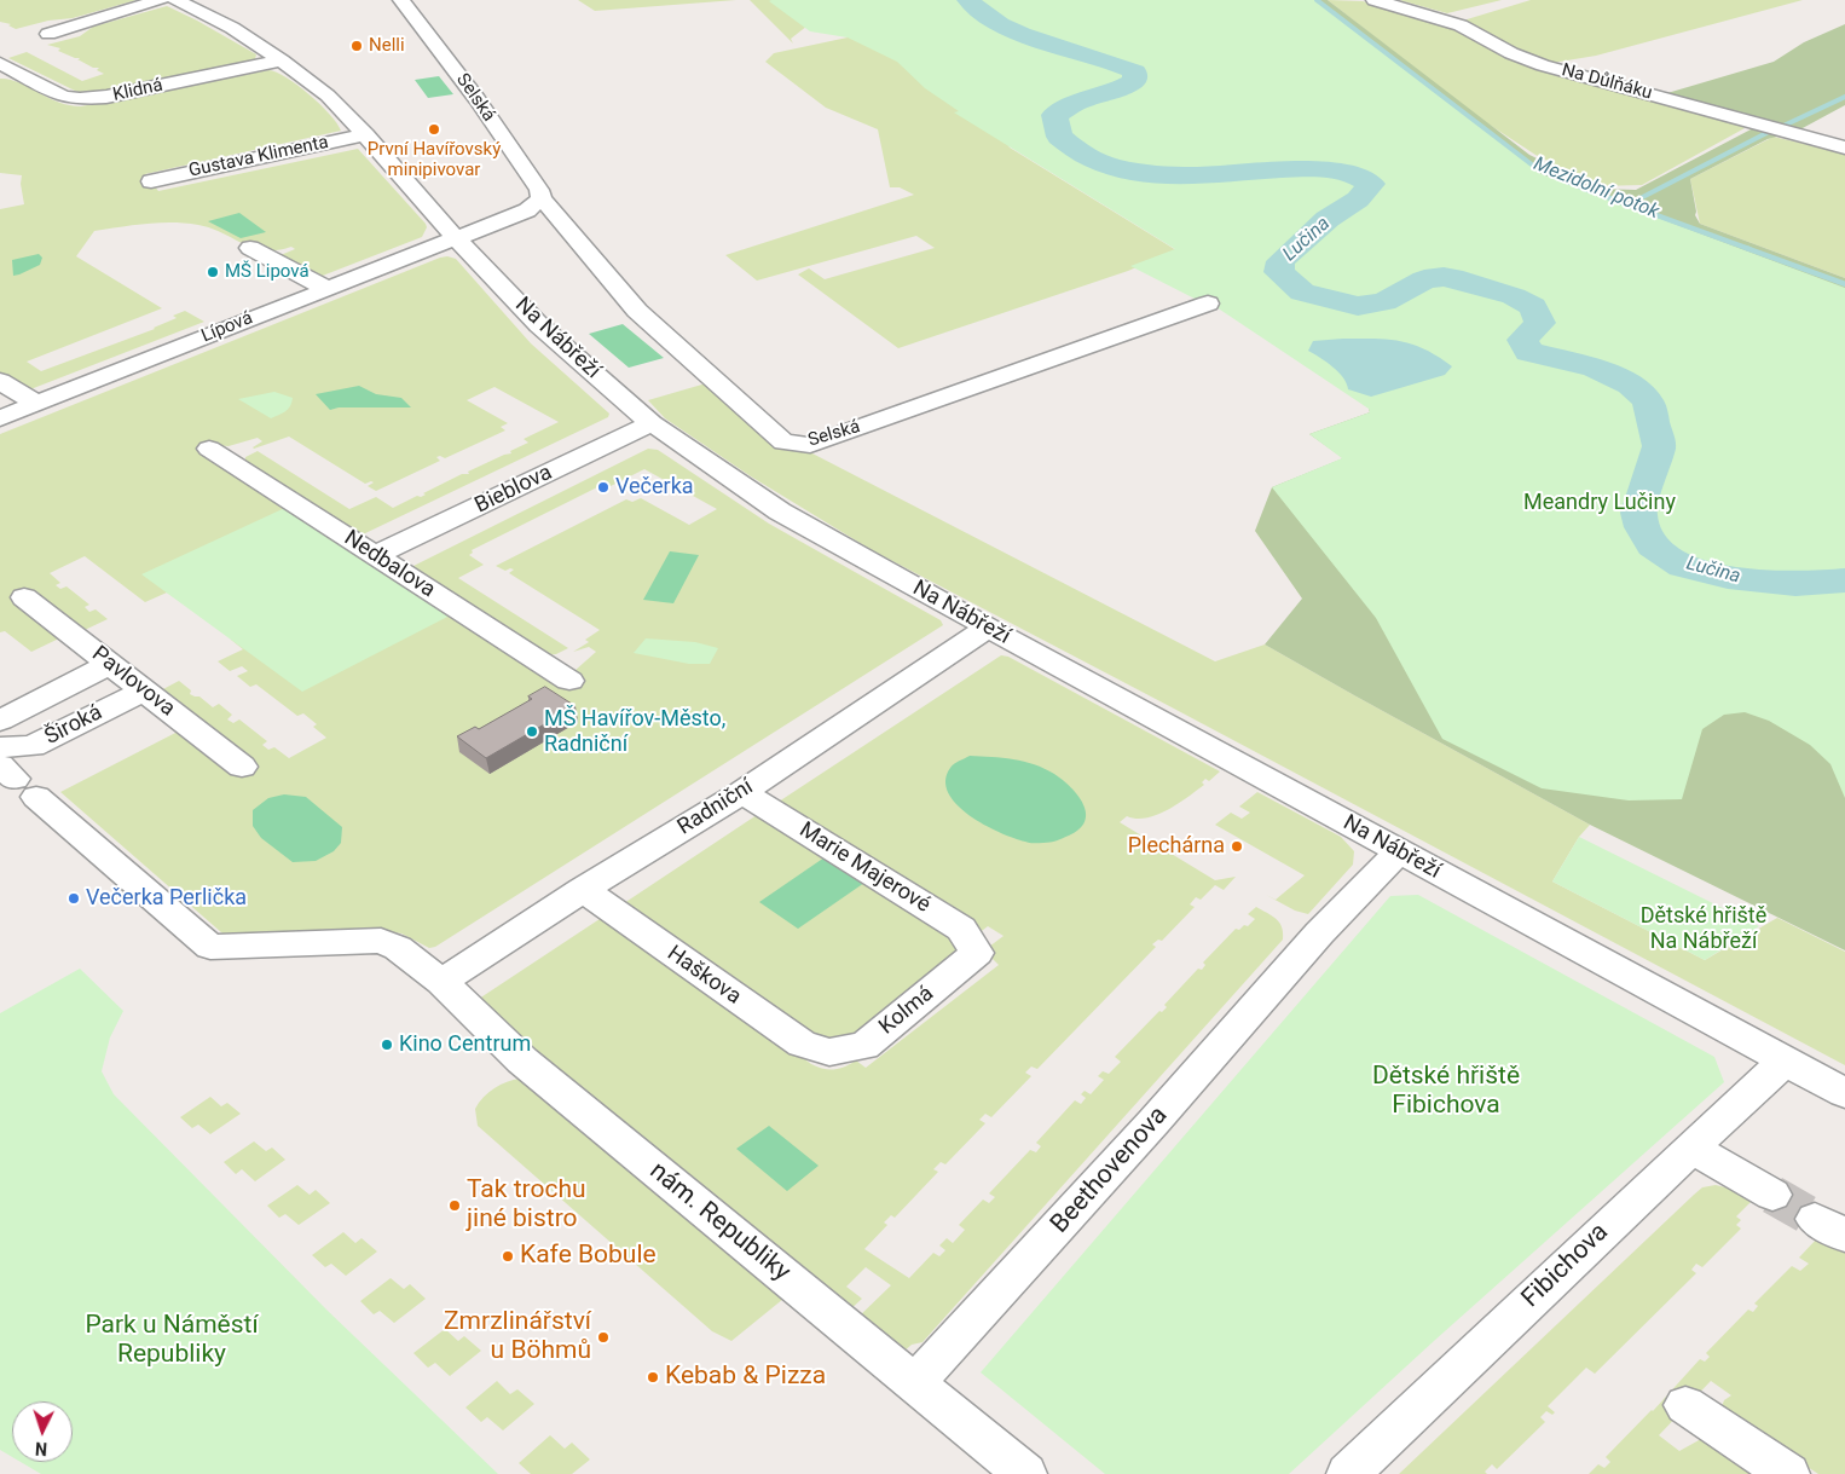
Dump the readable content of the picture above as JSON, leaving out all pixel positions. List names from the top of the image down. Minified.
{"streets":{"street":["Na Důlňáku","Klidná","Selská","Gustava Klimenta","Lípová","Na Nábřeží","Bieblova","Nedbalova","Pavlovova","Široká","Radniční","Marie Majerové","Haškova","Kolmá","Beethovenova","nám. Republiky","Fibichova"]},"crossings":[["Klidná","Na Nábřeží"],["Gustava Klimenta","Na Nábřeží"],["Lípová","Na Nábřeží"],["Na Nábřeží","Bieblova"],["Na Nábřeží","Radniční"],["Na Nábřeží","Beethovenova"],["Na Nábřeží","Fibichova"],["Bieblova","Nedbalova"],["Pavlovova","Široká"],["Radniční","Marie Majerové"],["Radniční","Haškova"],["Radniční","nám. Republiky"],["Marie Majerové","Kolmá"],["Haškova","Kolmá"],["Beethovenova","nám. Republiky"]],"water":["Mezidolní potok","Lučina"],"parks":["Meandry Lučiny","Dětské hřiště Na Nábřeží","Dětské hřiště Fibichova","Park u Náměstí Republiky"],"places":["Nelli","První Havířovský minipivovar","MŠ Lipová","Večerka","MŠ Havířov-Město, Radniční","Plechárna","Večerka Perlička","Kino Centrum","Tak trochu jiné bistro","Kafe Bobule","Zmrzlinářství u Böhmů","Kebab & Pizza"],"north":"bottom"}
